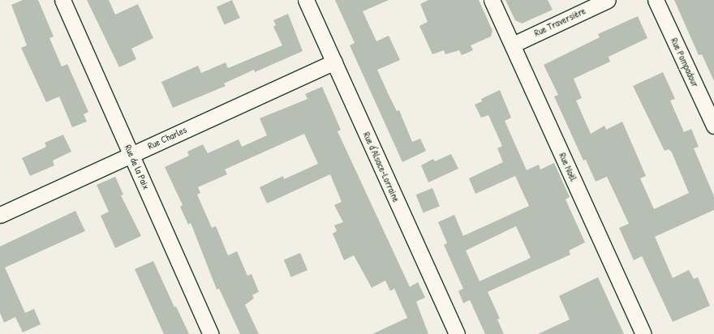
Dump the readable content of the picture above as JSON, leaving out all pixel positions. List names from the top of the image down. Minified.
{"streets":{"street":["Rue Traversière","Rue Pompadour","Rue Charles","Rue de la Paix","Rue d'Alsace-Lorraine","Rue Noël"]},"crossings":[["Rue Traversière","Rue Noël"],["Rue Charles","Rue de la Paix"],["Rue Charles","Rue d'Alsace-Lorraine"]]}
